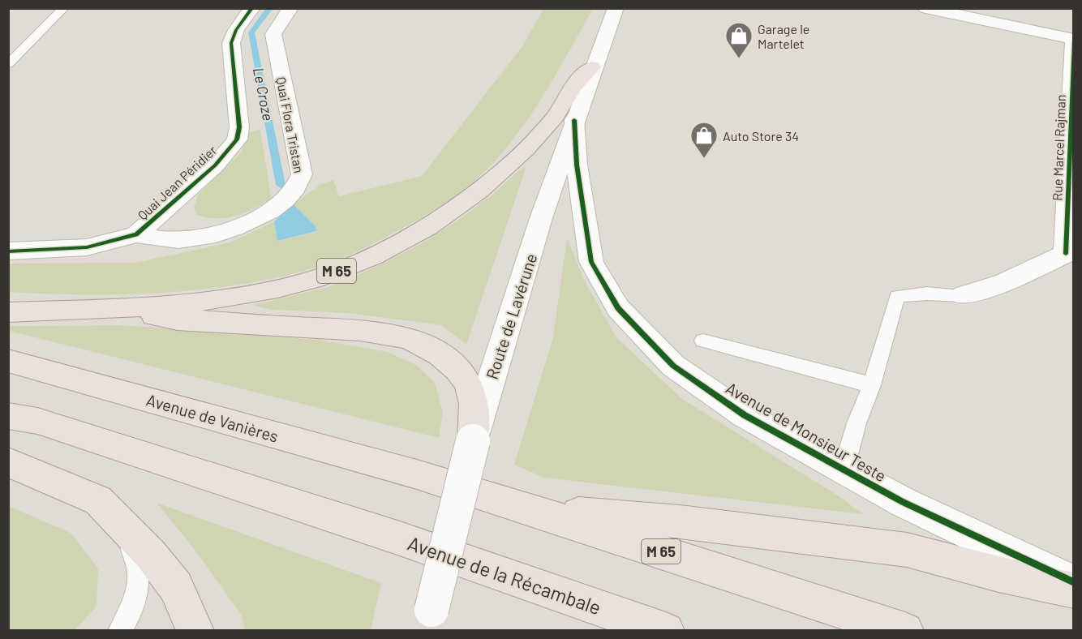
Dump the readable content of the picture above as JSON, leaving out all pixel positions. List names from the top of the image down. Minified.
{"streets":{"main road":["M 65","Avenue de Vanières","Avenue de la Récambale"],"street":["Quai Flora Tristan","Rue Marcel Rajman","Quai Jean Péridier","Route de Lavérune","Avenue de Monsieur Teste"]},"crossings":[["Quai Flora Tristan","Quai Jean Péridier"],["M 65","Route de Lavérune"],["M 65","Avenue de Vanières"],["Route de Lavérune","Avenue de Monsieur Teste"]],"water":["Le Croze"],"places":{"shop":["Garage le Martelet","Auto Store 34"]}}
